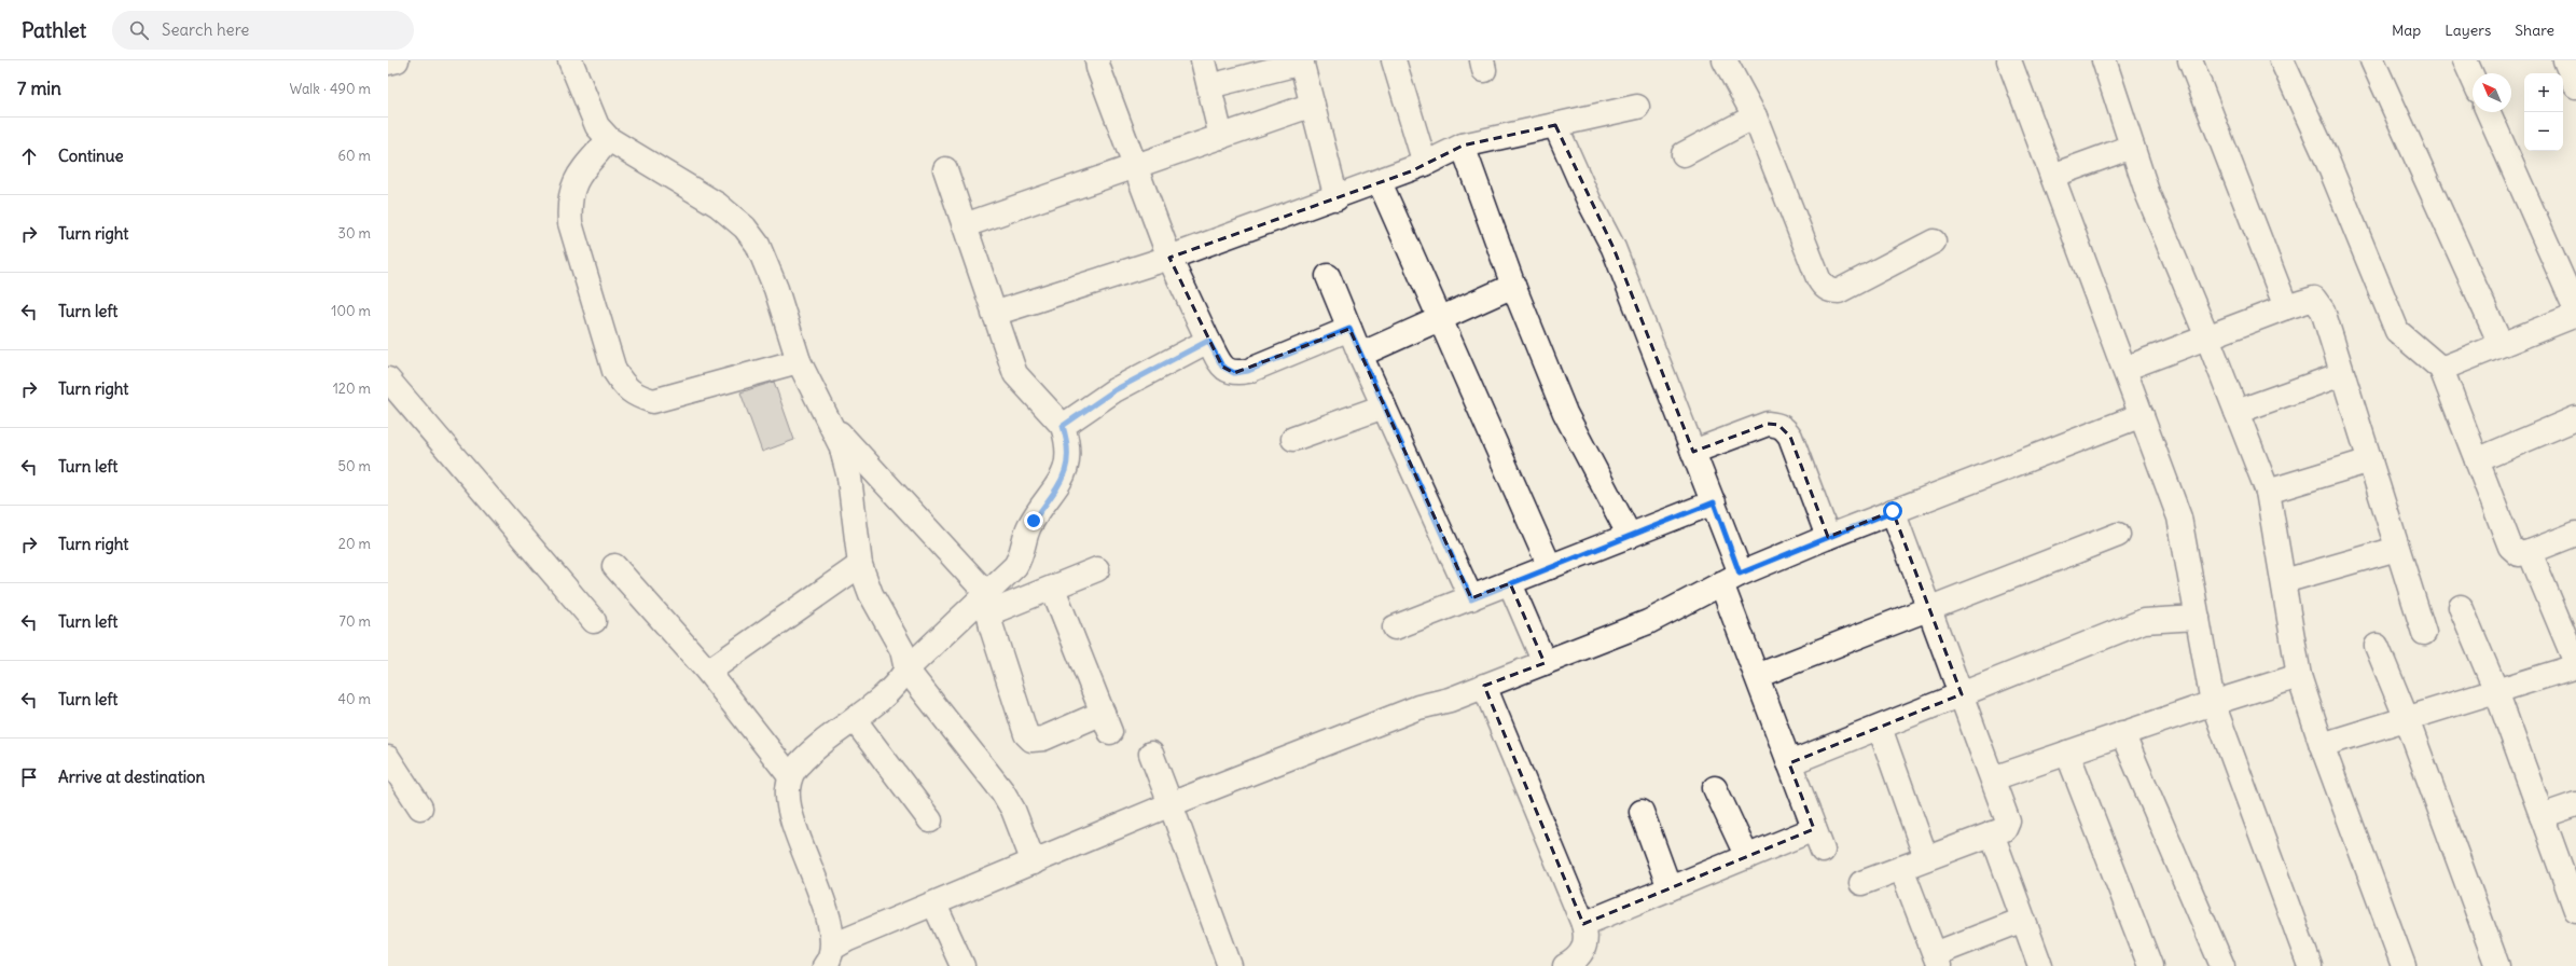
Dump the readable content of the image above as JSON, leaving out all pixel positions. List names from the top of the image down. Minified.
{"north":"top left","page":{"header":"Pathlet","search":"Search here","nav":["Map","Layers","Share"],"heading":["7 min","Walk · 490 m"],"map_buttons":["+","−"],"list":[["Continue","60 m"],["Turn right","30 m"],["Turn left","100 m"],["Turn right","120 m"],["Turn left","50 m"],["Turn right","20 m"],["Turn left","70 m"],["Turn left","40 m"],"Arrive at destination"]}}
